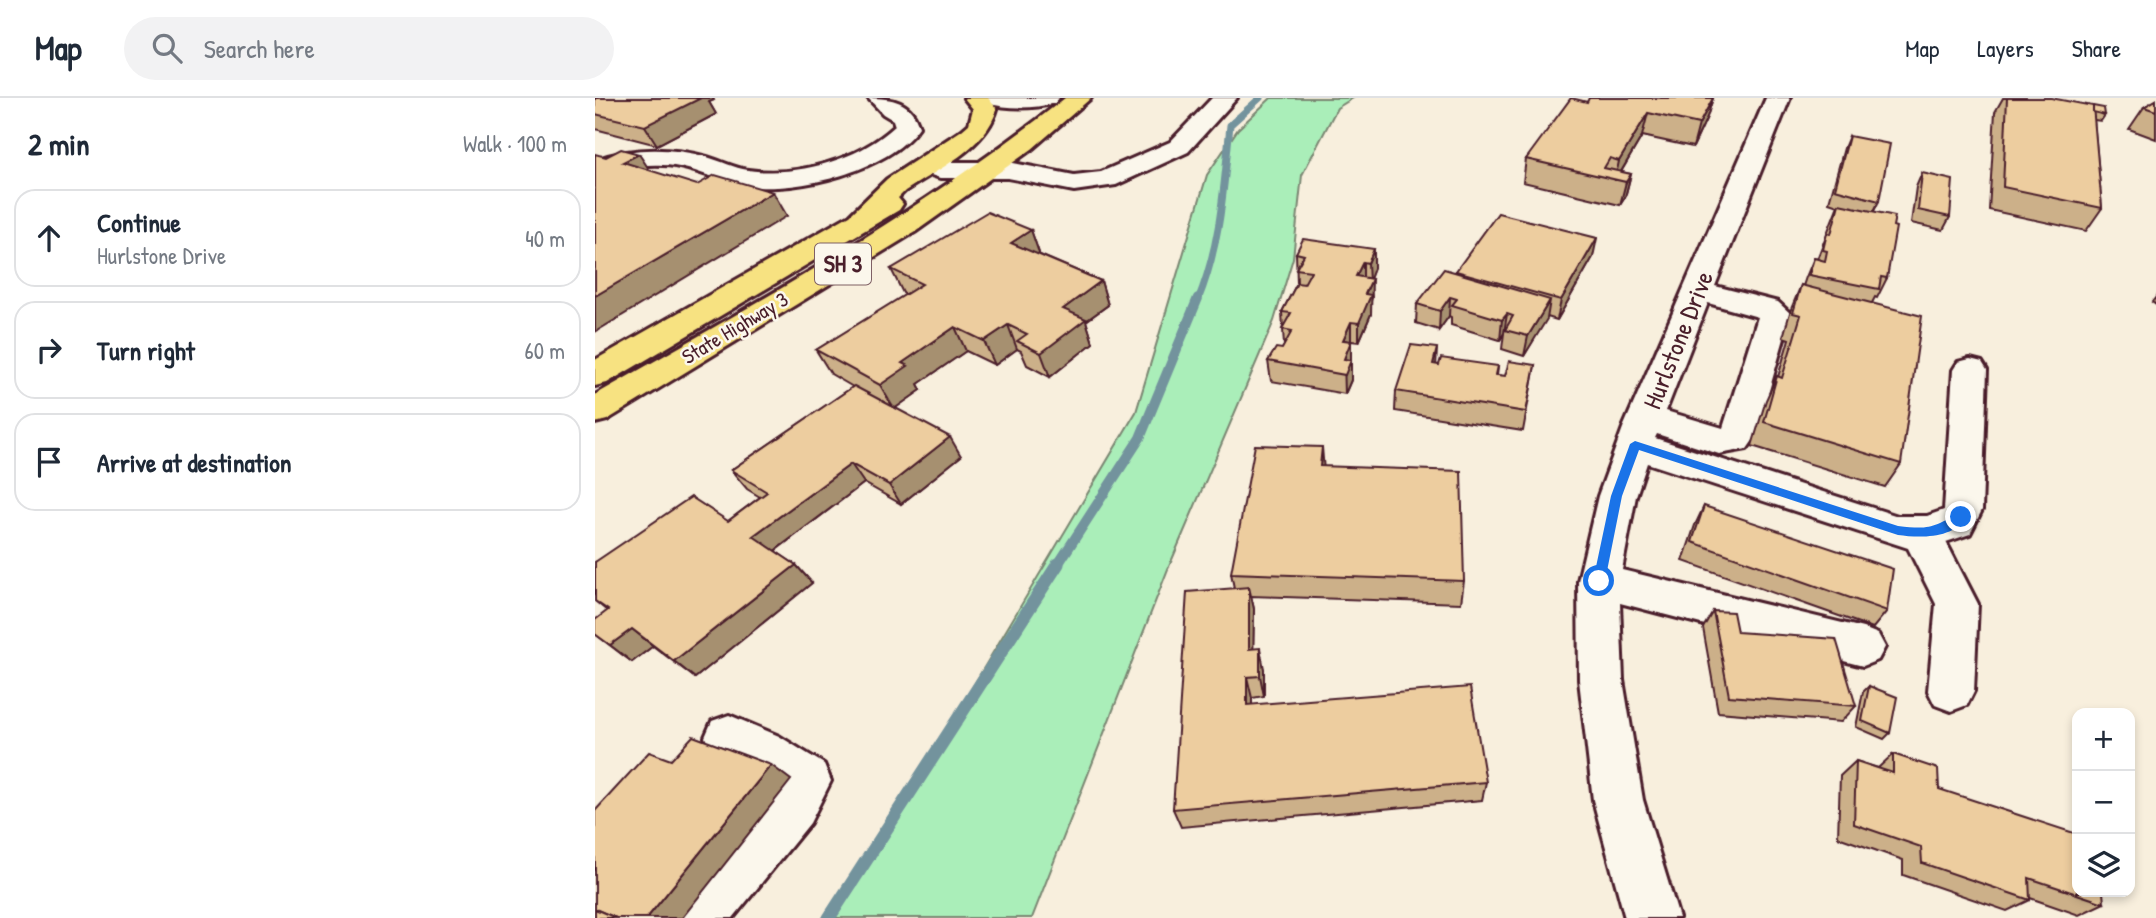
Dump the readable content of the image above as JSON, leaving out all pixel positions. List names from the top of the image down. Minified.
{"streets":{"highway":["SH 3","State Highway 3"],"street":["Hurlstone Drive"]},"page":{"header":"Map","search":"Search here","nav":["Map","Layers","Share"],"heading":["2 min","Walk · 100 m"],"list":[["Continue","Hurlstone Drive","40 m"],["Turn right","60 m"],"Arrive at destination"],"map_buttons":["+","−"]}}
